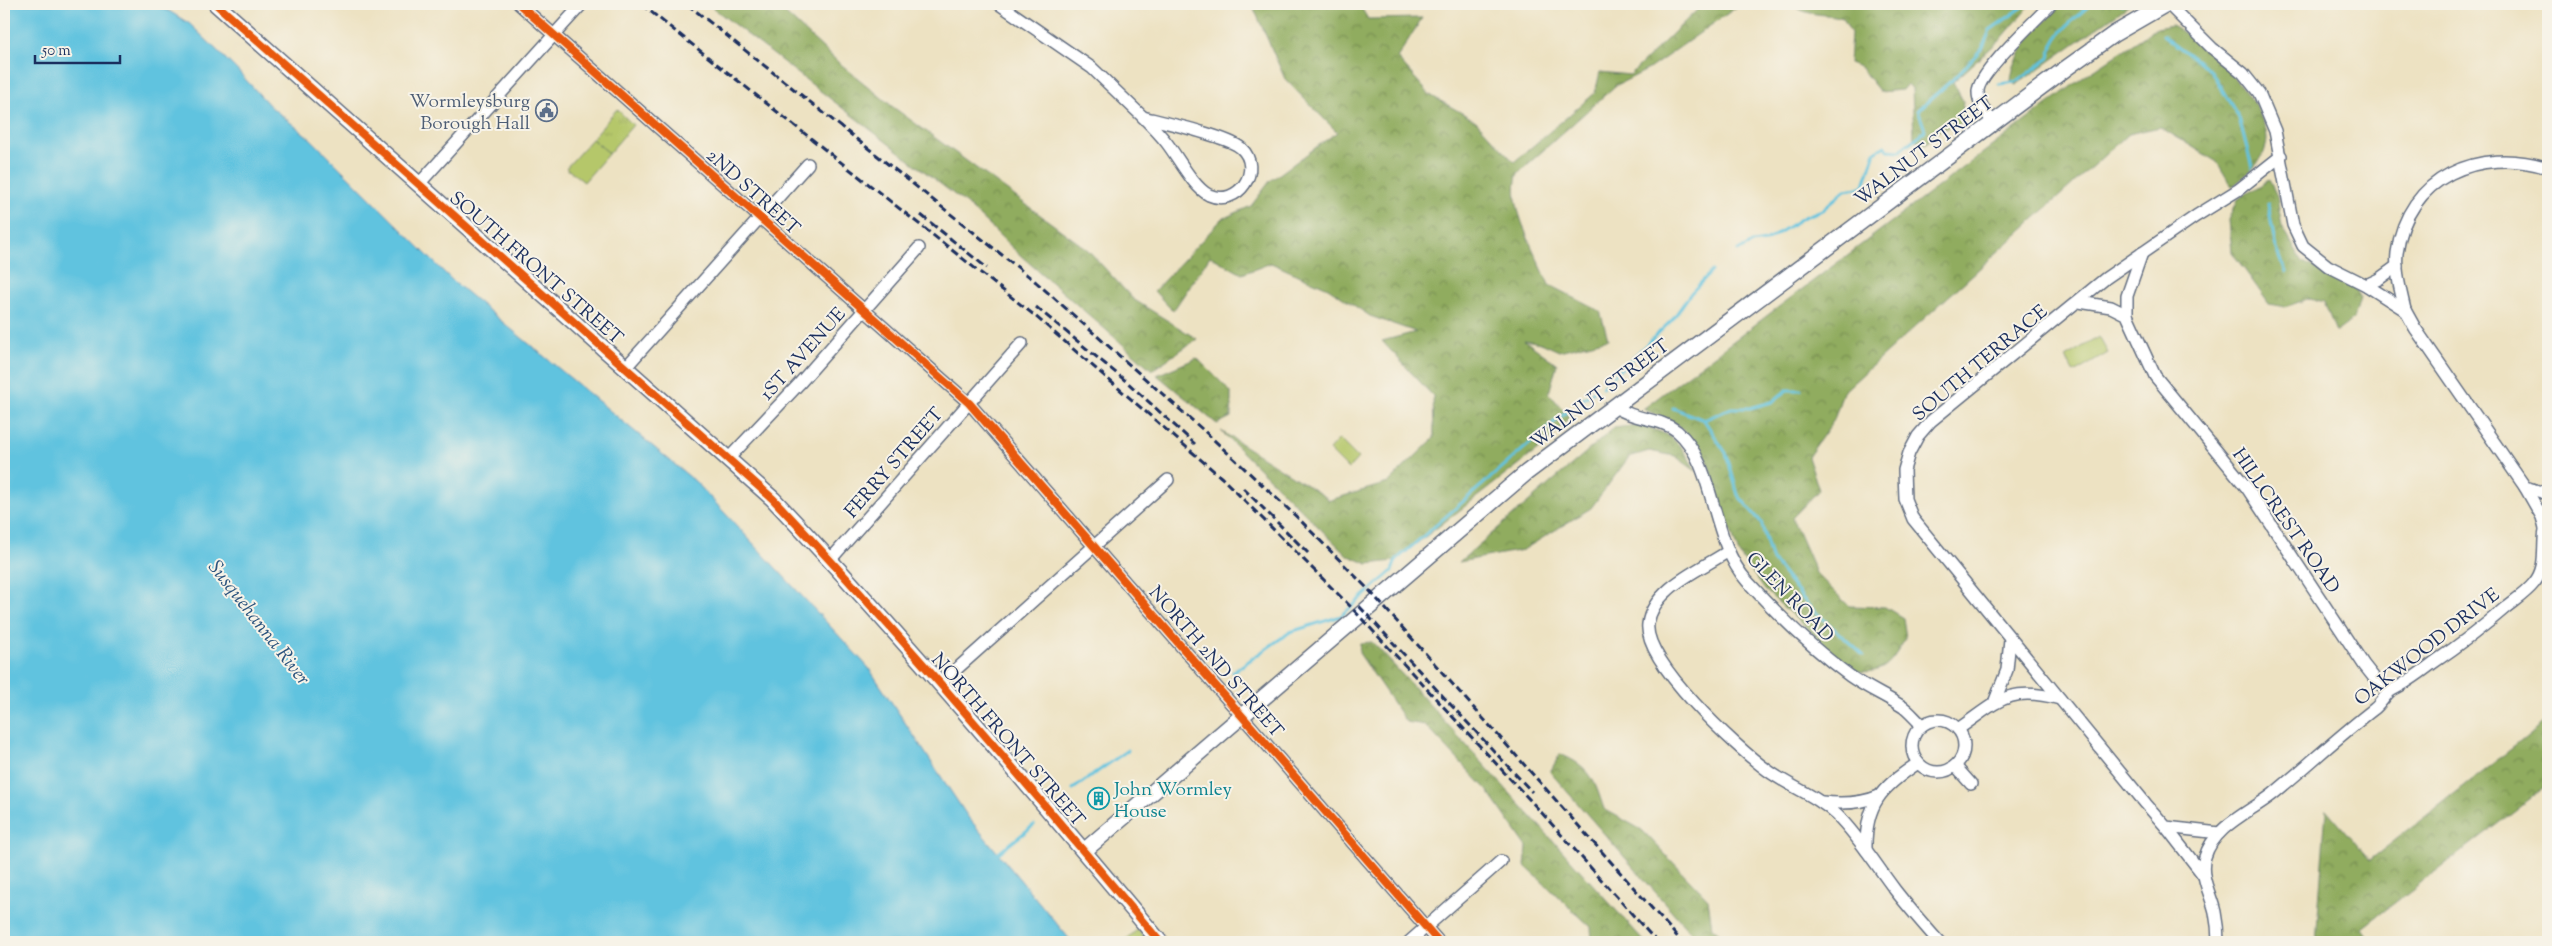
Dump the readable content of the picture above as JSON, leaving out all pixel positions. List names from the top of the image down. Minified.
{"streets":{"main road":["WALNUT STREET","SOUTH FRONT STREET","NORTH FRONT STREET"],"street":["2ND STREET","1ST AVENUE","SOUTH TERRACE","FERRY STREET","HILLCREST ROAD","GLEN ROAD","OAKWOOD DRIVE","NORTH 2ND STREET"]},"crossings":[["WALNUT STREET","GLEN ROAD"],["WALNUT STREET","NORTH 2ND STREET"],["WALNUT STREET","NORTH FRONT STREET"],["2ND STREET","1ST AVENUE"],["2ND STREET","FERRY STREET"],["2ND STREET","NORTH 2ND STREET"],["SOUTH FRONT STREET","1ST AVENUE"],["SOUTH FRONT STREET","FERRY STREET"],["SOUTH FRONT STREET","NORTH FRONT STREET"],["SOUTH TERRACE","HILLCREST ROAD"],["FERRY STREET","NORTH 2ND STREET"],["FERRY STREET","NORTH FRONT STREET"],["HILLCREST ROAD","OAKWOOD DRIVE"]],"water":["Susquehanna River"],"places":{"public building":["Wormleysburg Borough Hall"],"building":["John Wormley House"]},"scale_bar":"50 m"}
